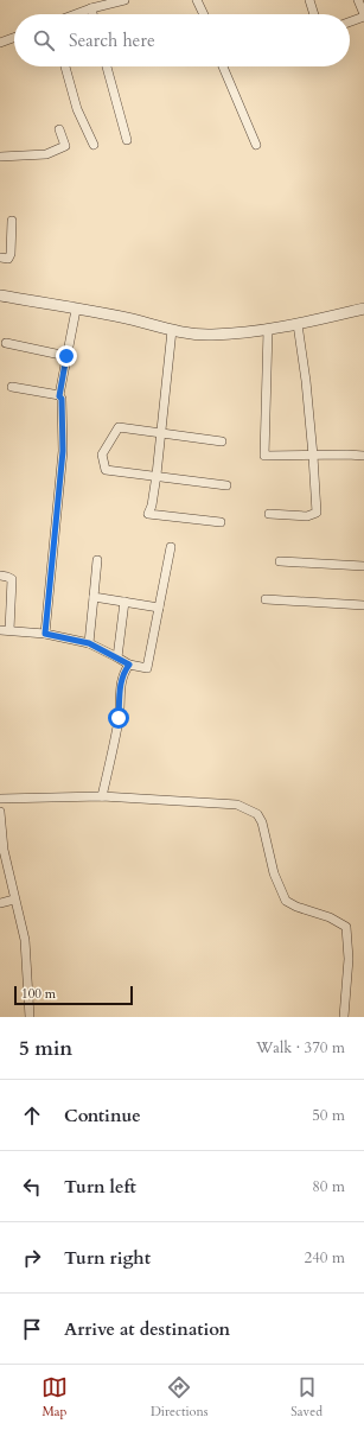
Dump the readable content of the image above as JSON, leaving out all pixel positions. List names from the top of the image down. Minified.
{"scale_bar":"100 m","page":{"search":"Search here","scale":"100 m","heading":["5 min","Walk · 370 m"],"list":[["Continue","50 m"],["Turn left","80 m"],["Turn right","240 m"],"Arrive at destination"],"nav":["Map","Directions","Saved"]}}
